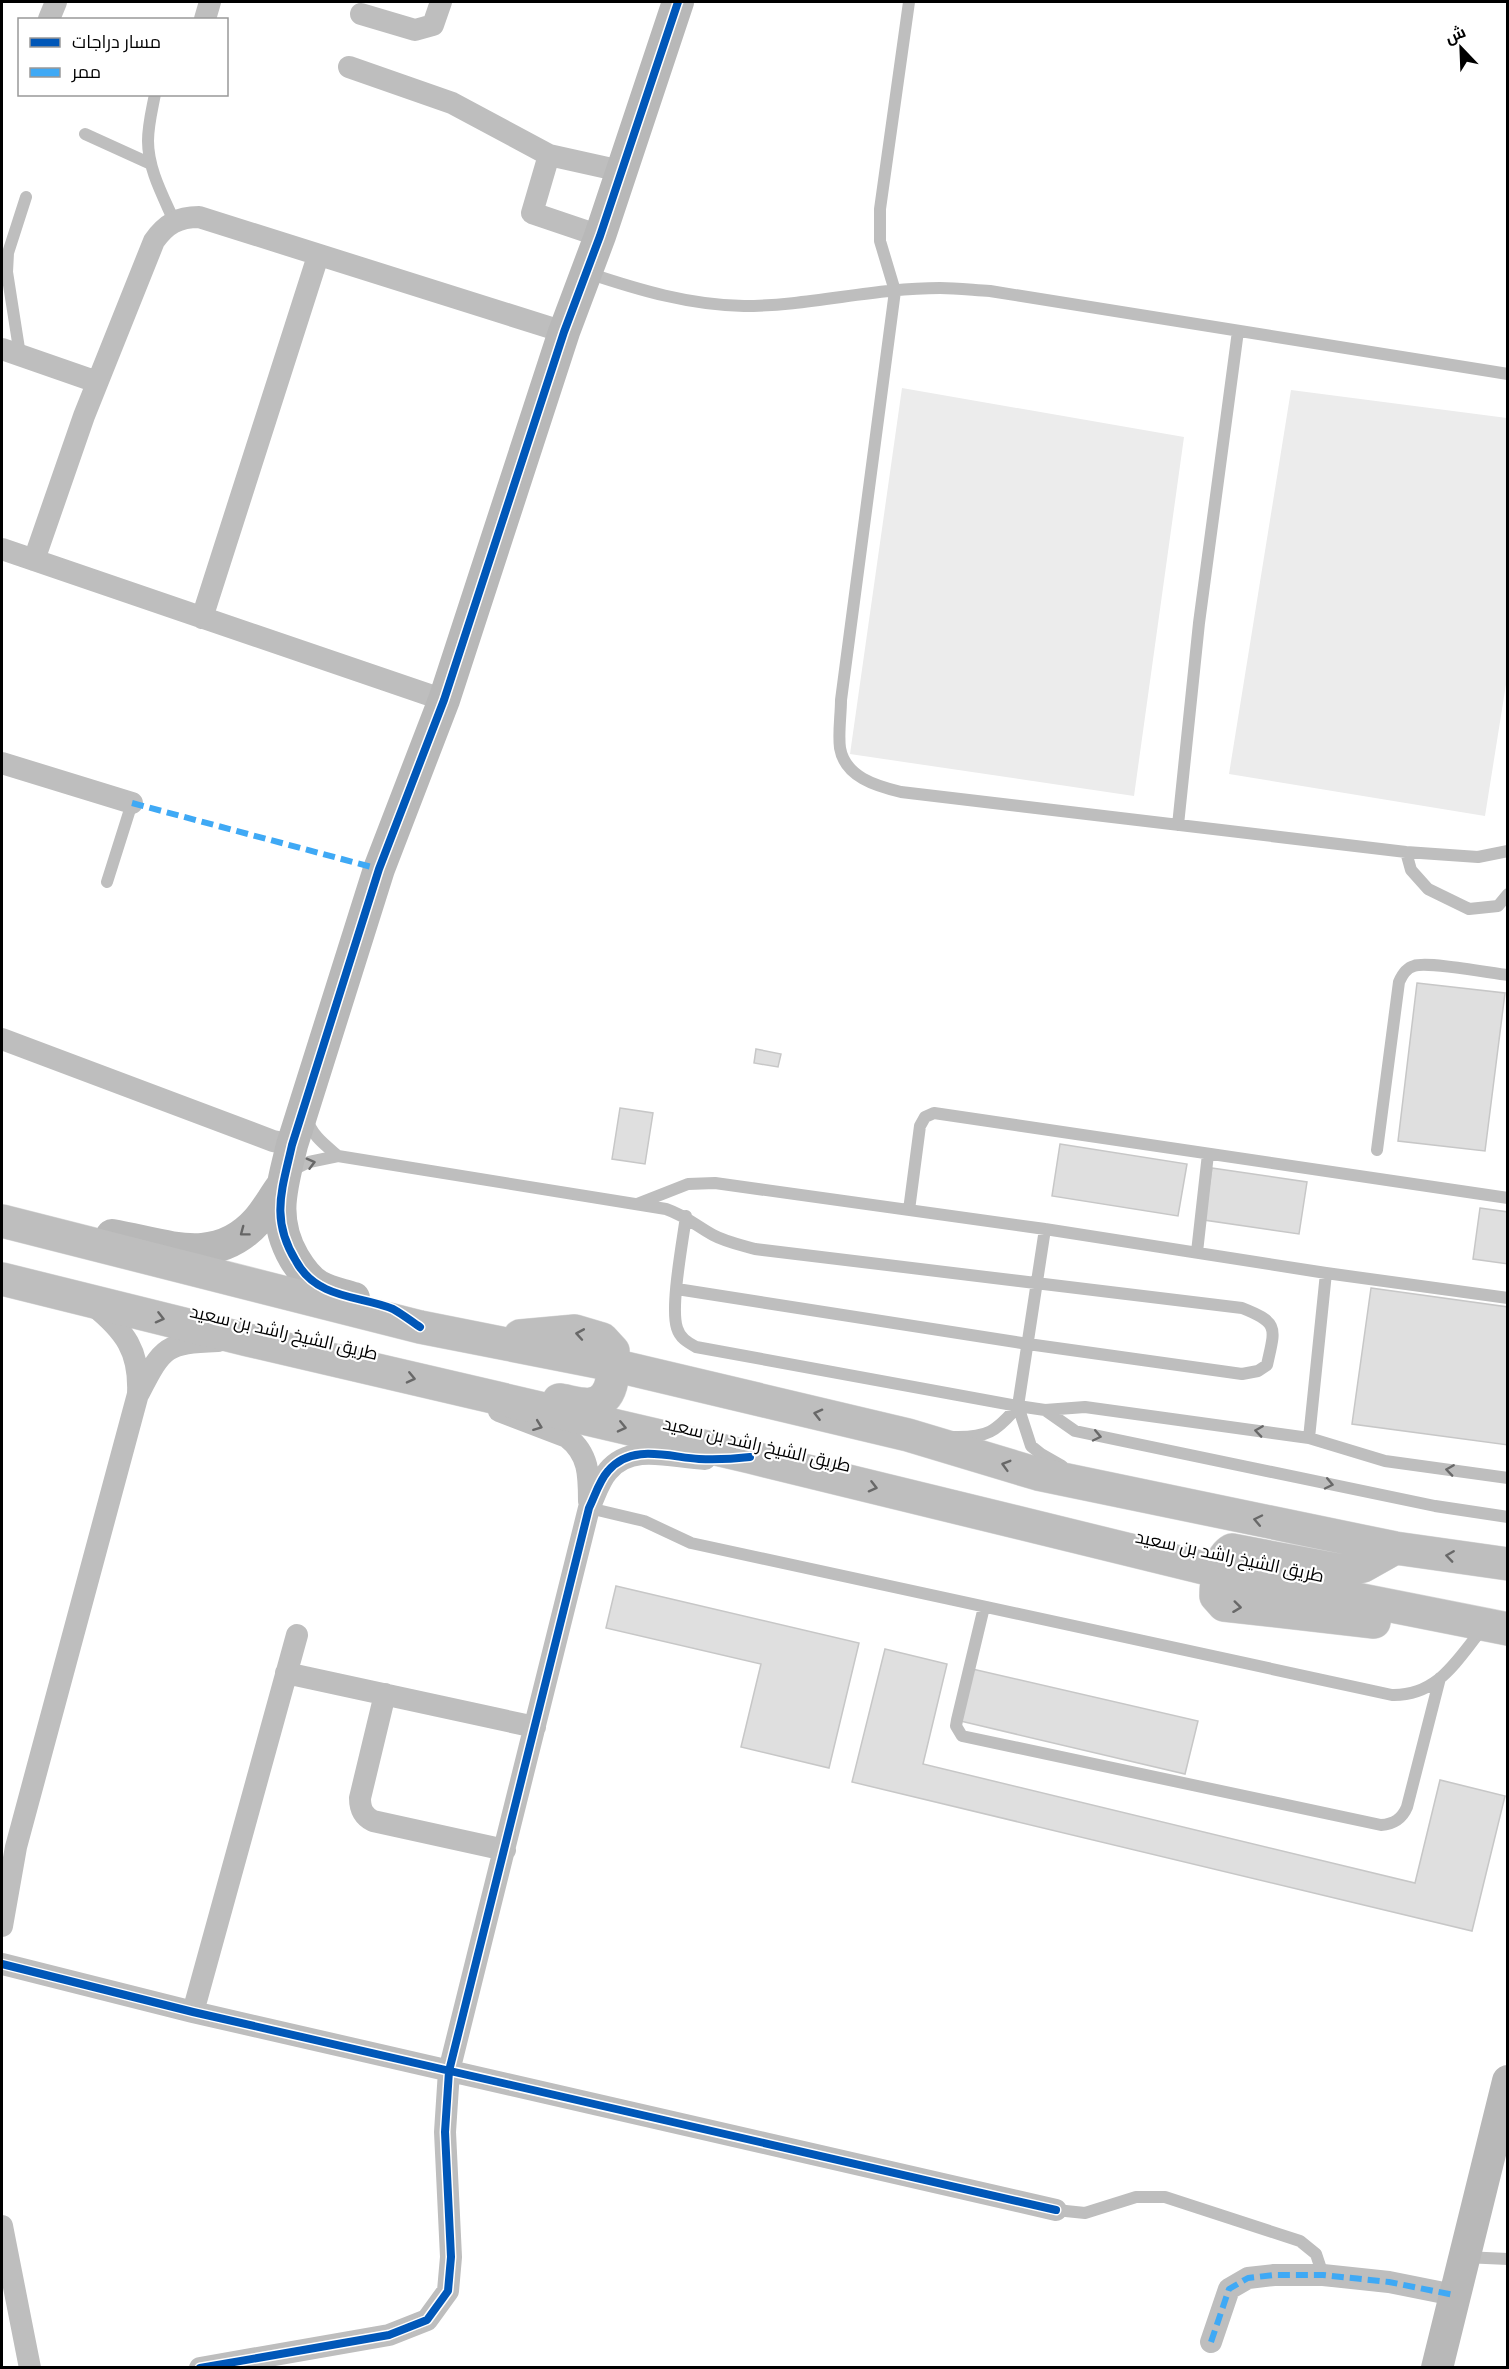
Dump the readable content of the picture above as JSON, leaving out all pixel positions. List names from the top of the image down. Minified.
{"streets":{"main road":["طريق الشيخ راشد بن سعيد"]},"legend":["مسار دراجات","ممر"],"north":"top left"}
